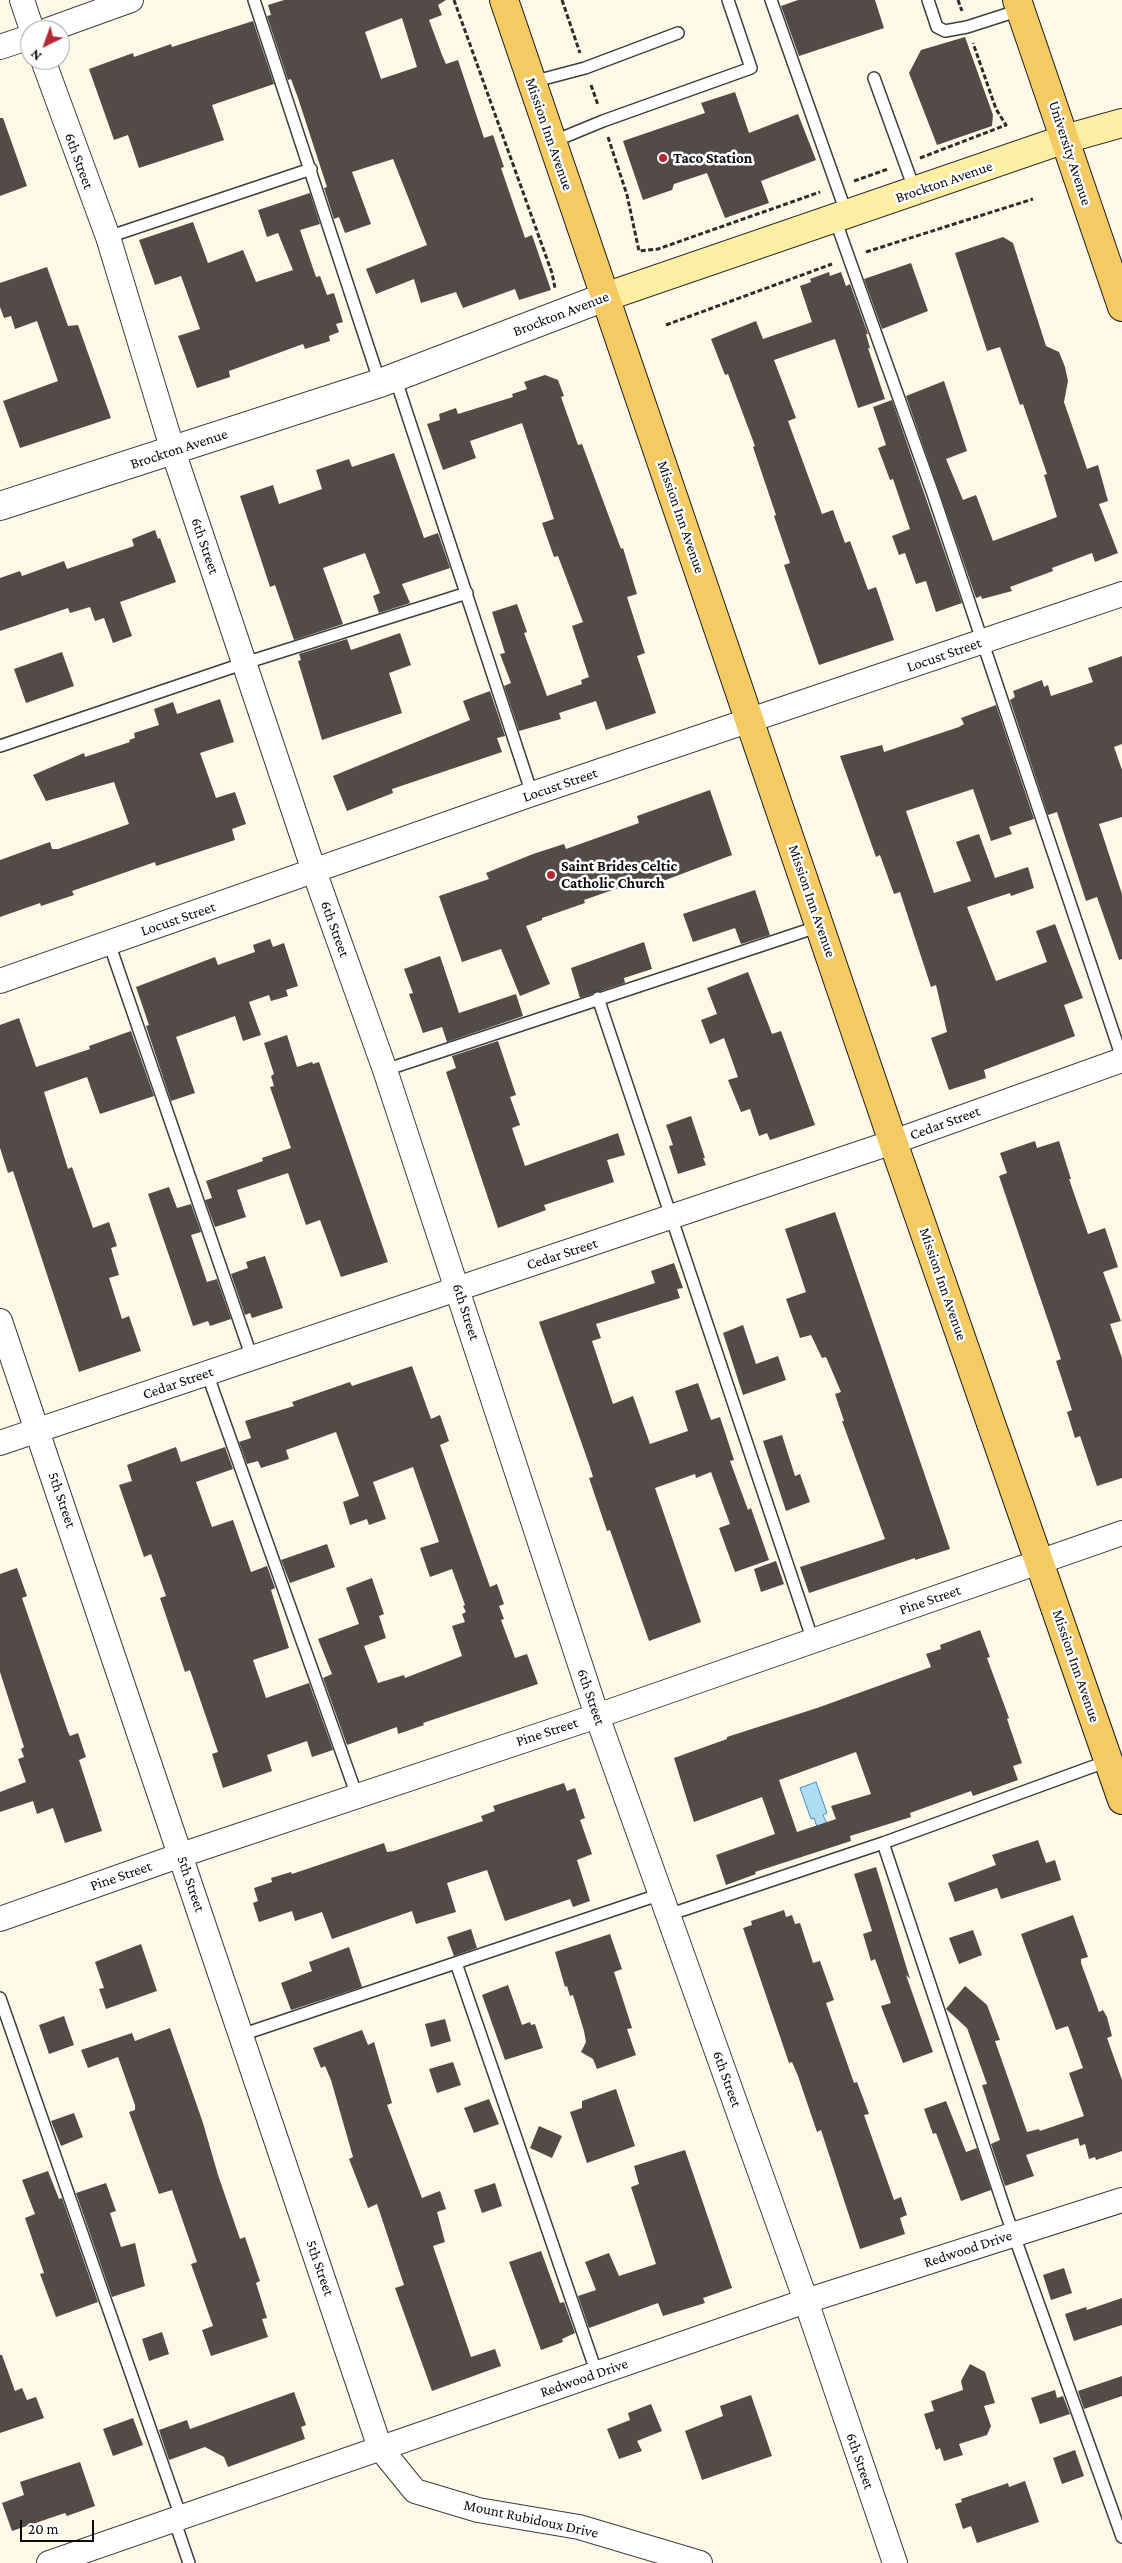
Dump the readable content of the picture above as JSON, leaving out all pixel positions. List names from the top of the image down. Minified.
{"streets":{"main road":["Mission Inn Avenue","University Avenue","Brockton Avenue"],"street":["6th Street","Locust Street","Cedar Street","5th Street","Pine Street","Redwood Drive","Mount Rubidoux Drive"]},"crossings":[["Mission Inn Avenue","Brockton Avenue"],["Mission Inn Avenue","Locust Street"],["Mission Inn Avenue","Cedar Street"],["Mission Inn Avenue","Pine Street"],["University Avenue","Brockton Avenue"],["6th Street","Brockton Avenue"],["6th Street","Locust Street"],["6th Street","Cedar Street"],["6th Street","Pine Street"],["6th Street","Redwood Drive"],["Cedar Street","5th Street"],["5th Street","Pine Street"],["5th Street","Redwood Drive"],["5th Street","Mount Rubidoux Drive"],["Redwood Drive","Mount Rubidoux Drive"]],"places":["Taco Station","Saint Brides Celtic Catholic Church"],"scale_bar":"20 m","north":"bottom left"}
